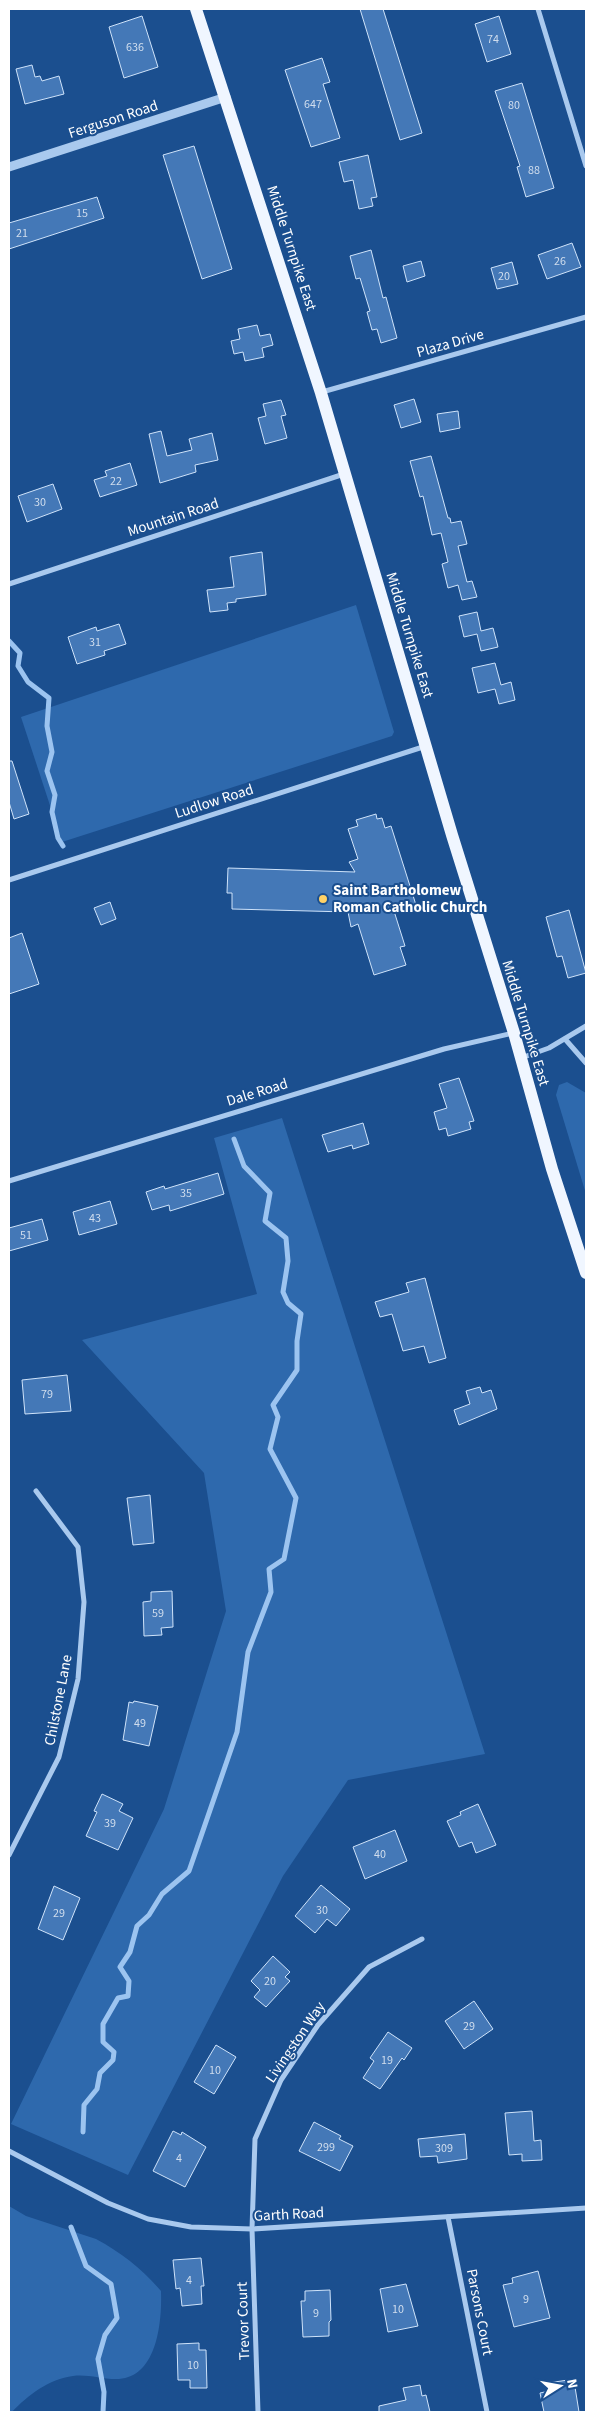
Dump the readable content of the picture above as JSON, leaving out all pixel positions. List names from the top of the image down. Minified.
{"streets":{"main road":["Middle Turnpike East"],"street":["Ferguson Road","Plaza Drive","Mountain Road","Ludlow Road","Dale Road","Chilstone Lane","Livingston Way","Garth Road","Parsons Court","Trevor Court"]},"crossings":[["Ferguson Road","Middle Turnpike East"],["Middle Turnpike East","Plaza Drive"],["Middle Turnpike East","Mountain Road"],["Middle Turnpike East","Ludlow Road"],["Middle Turnpike East","Dale Road"],["Livingston Way","Garth Road"],["Livingston Way","Trevor Court"],["Garth Road","Parsons Court"],["Garth Road","Trevor Court"]],"places":["Saint Bartholomew Roman Catholic Church"],"house_numbers":["74","636","647","80","88","15","21","26","20","22","30","31","35","43","51","79","59","49","39","40","30","29","20","29","19","10","299","309","4","4","9","10","9","10"],"north":"right"}
